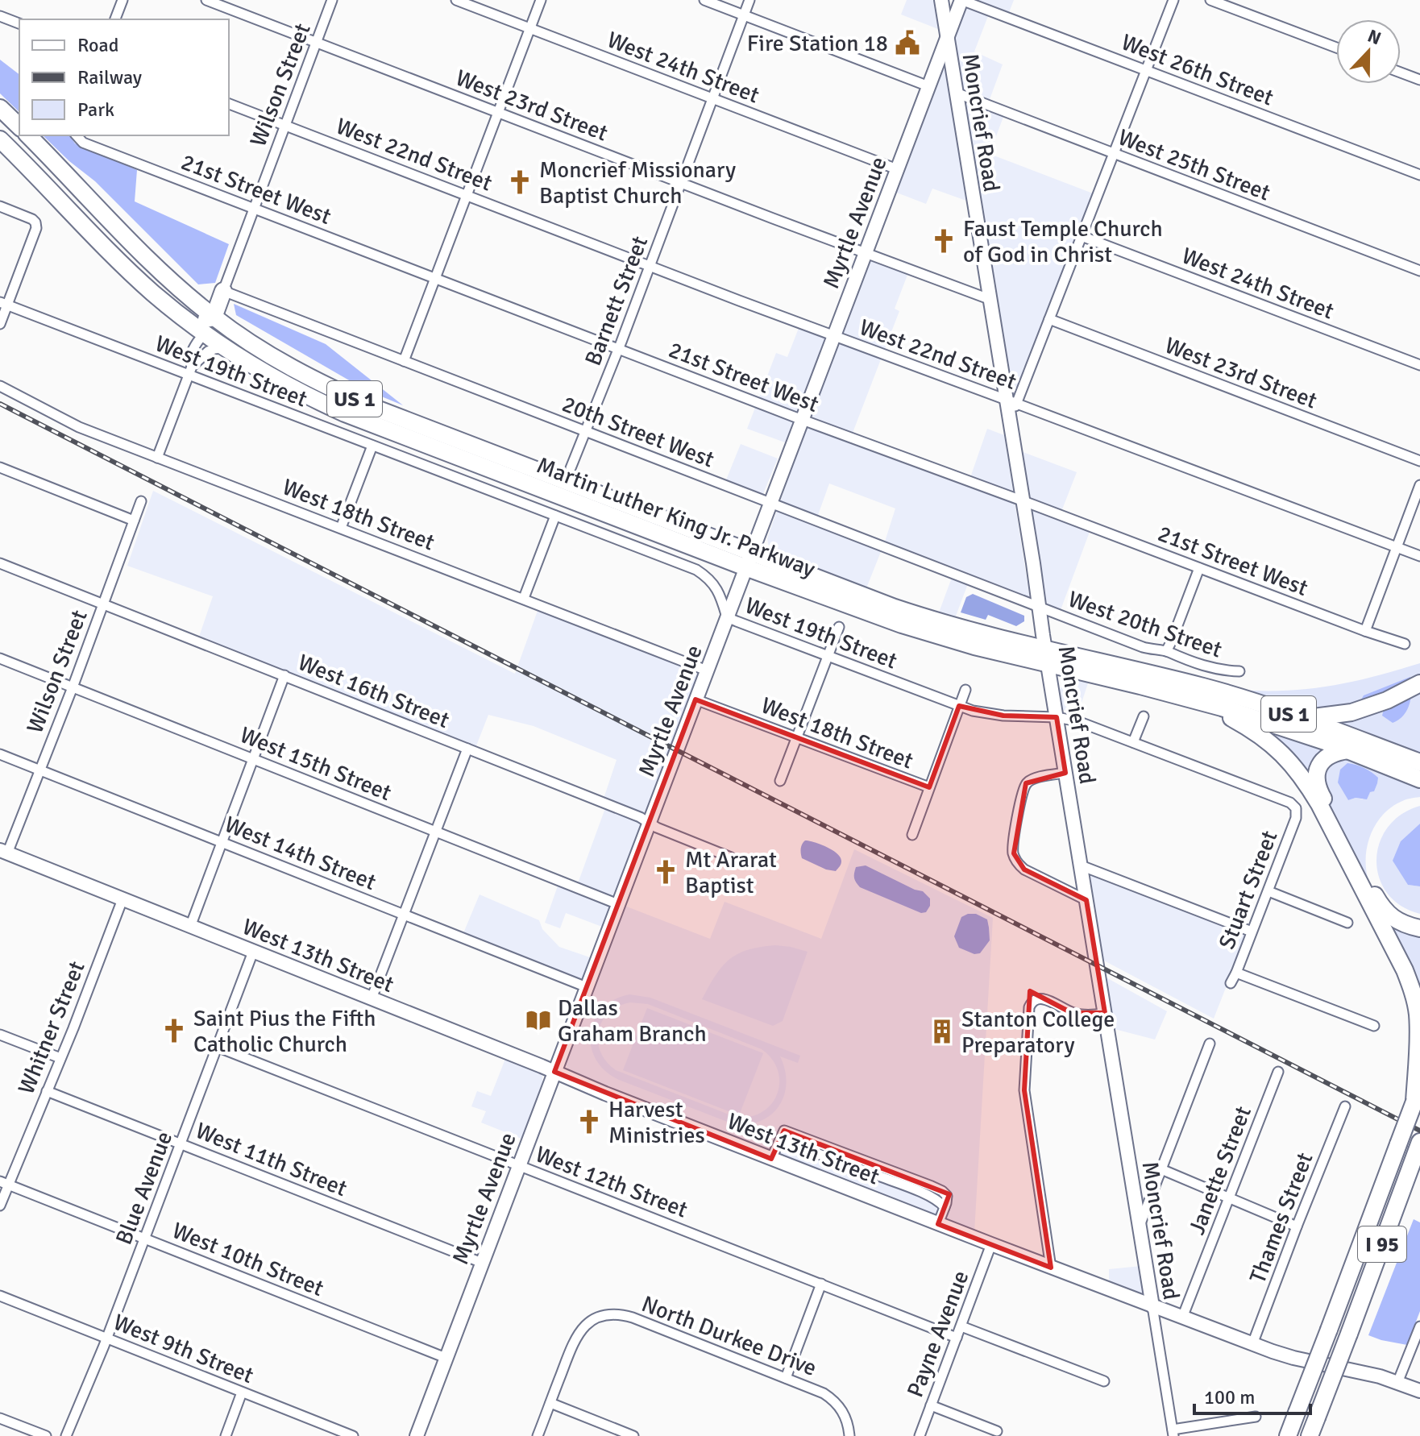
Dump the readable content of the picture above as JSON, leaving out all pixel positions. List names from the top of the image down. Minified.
{"streets":{"highway":["US 1","Martin Luther King Jr. Parkway","I 95"],"main road":["Moncrief Road","Myrtle Avenue","West 13th Street"],"street":["West 24th Street","West 26th Street","Wilson Street","West 23rd Street","West 22nd Street","West 25th Street","21st Street West","Barnett Street","West 19th Street","20th Street West","West 18th Street","West 20th Street","West 16th Street","West 15th Street","West 14th Street","Stuart Street","Whitner Street","West 11th Street","Janette Street","West 12th Street","Blue Avenue","Thames Street","West 10th Street","Payne Avenue","North Durkee Drive","West 9th Street"]},"crossings":[["West 24th Street","Myrtle Avenue"],["West 24th Street","Barnett Street"],["West 26th Street","Myrtle Avenue"],["Wilson Street","West 23rd Street"],["Wilson Street","West 22nd Street"],["Wilson Street","21st Street West"],["Wilson Street","20th Street West"],["Wilson Street","West 16th Street"],["Wilson Street","West 15th Street"],["Wilson Street","West 14th Street"],["Wilson Street","West 13th Street"],["West 23rd Street","Moncrief Road"],["West 23rd Street","Myrtle Avenue"],["West 23rd Street","Barnett Street"],["Moncrief Road","West 22nd Street"],["Moncrief Road","West 25th Street"],["Moncrief Road","21st Street West"],["Moncrief Road","Myrtle Avenue"],["Moncrief Road","West 19th Street"],["Moncrief Road","20th Street West"],["Moncrief Road","Martin Luther King Jr. Parkway"],["Moncrief Road","West 20th Street"],["Moncrief Road","West 13th Street"],["West 22nd Street","Myrtle Avenue"],["West 22nd Street","Barnett Street"],["21st Street West","Myrtle Avenue"],["21st Street West","Barnett Street"],["Myrtle Avenue","West 19th Street"],["Myrtle Avenue","20th Street West"],["Myrtle Avenue","West 18th Street"],["Myrtle Avenue","Martin Luther King Jr. Parkway"],["Myrtle Avenue","West 16th Street"],["Myrtle Avenue","West 15th Street"],["Myrtle Avenue","West 14th Street"],["Myrtle Avenue","West 13th Street"],["Myrtle Avenue","West 11th Street"],["Myrtle Avenue","West 12th Street"],["Myrtle Avenue","West 10th Street"],["Barnett Street","20th Street West"],["West 19th Street","Stuart Street"],["20th Street West","West 20th Street"],["West 13th Street","Whitner Street"],["West 13th Street","Janette Street"],["West 13th Street","Blue Avenue"],["West 13th Street","Thames Street"],["West 13th Street","Payne Avenue"],["Whitner Street","West 11th Street"],["Whitner Street","West 10th Street"],["West 11th Street","Blue Avenue"],["West 12th Street","Blue Avenue"],["West 12th Street","Payne Avenue"],["Blue Avenue","West 10th Street"],["Blue Avenue","West 9th Street"]],"places":{"public building":["Fire Station 18"],"church":["Moncrief Missionary Baptist Church","Faust Temple Church of God in Christ","Mt Ararat Baptist","Saint Pius the Fifth Catholic Church","Harvest Ministries"],"library":["Dallas Graham Branch"],"building":["Stanton College Preparatory"]},"legend":["Road","Railway","Park"],"scale_bar":"100 m","north":"top"}
